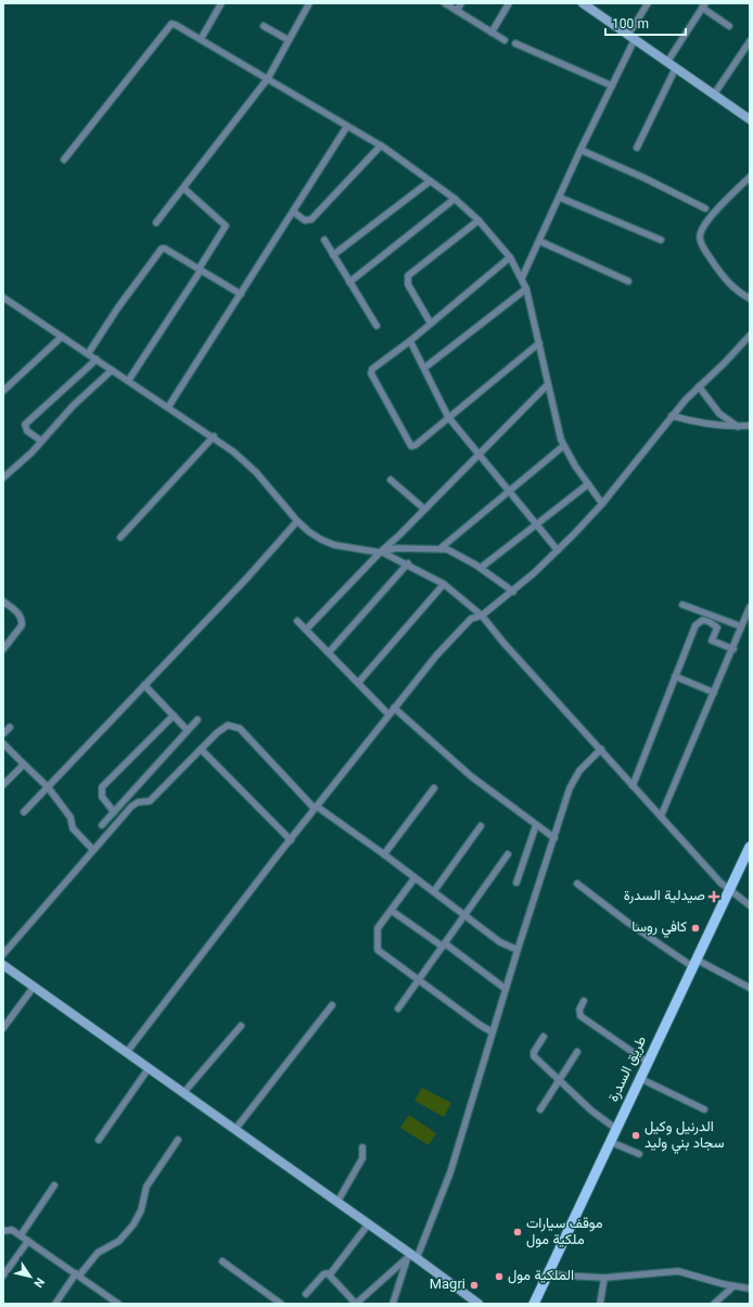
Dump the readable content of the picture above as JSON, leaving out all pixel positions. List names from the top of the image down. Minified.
{"streets":{"main road":["طريق السدرة"]},"places":{"health":["صيدلية السدرة"],"other":["كافي روسا","الدرنيل وكيل سجاد بني وليد","موقف سيارات ملكية مول","الملكية مول","Magri"]},"scale_bar":"100 m","north":"bottom right"}
